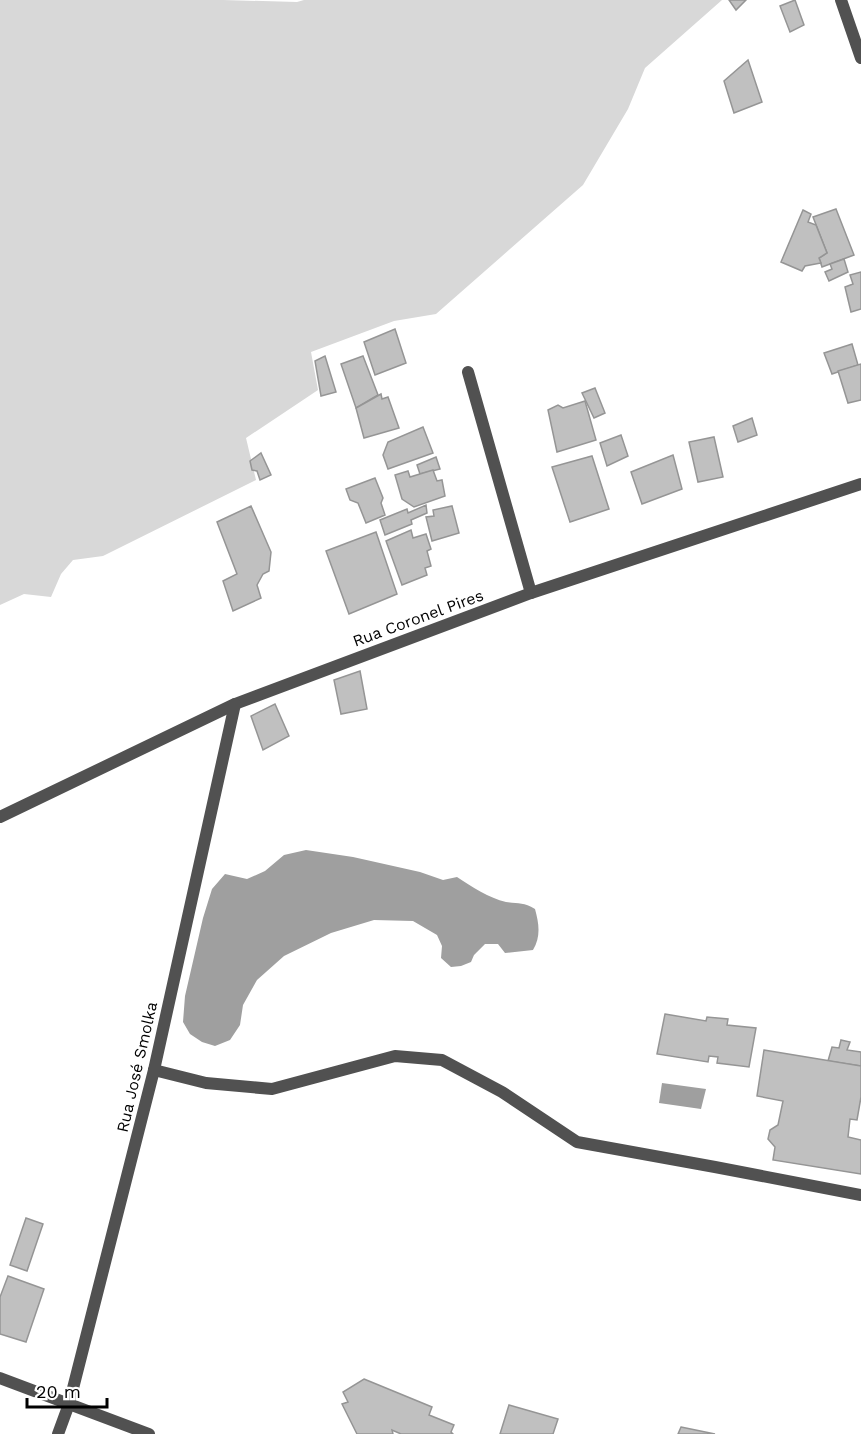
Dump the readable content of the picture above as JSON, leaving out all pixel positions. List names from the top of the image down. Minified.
{"streets":{"street":["Rua Coronel Pires","Rua José Smolka"]},"crossings":[["Rua Coronel Pires","Rua José Smolka"]],"scale_bar":"20 m"}
